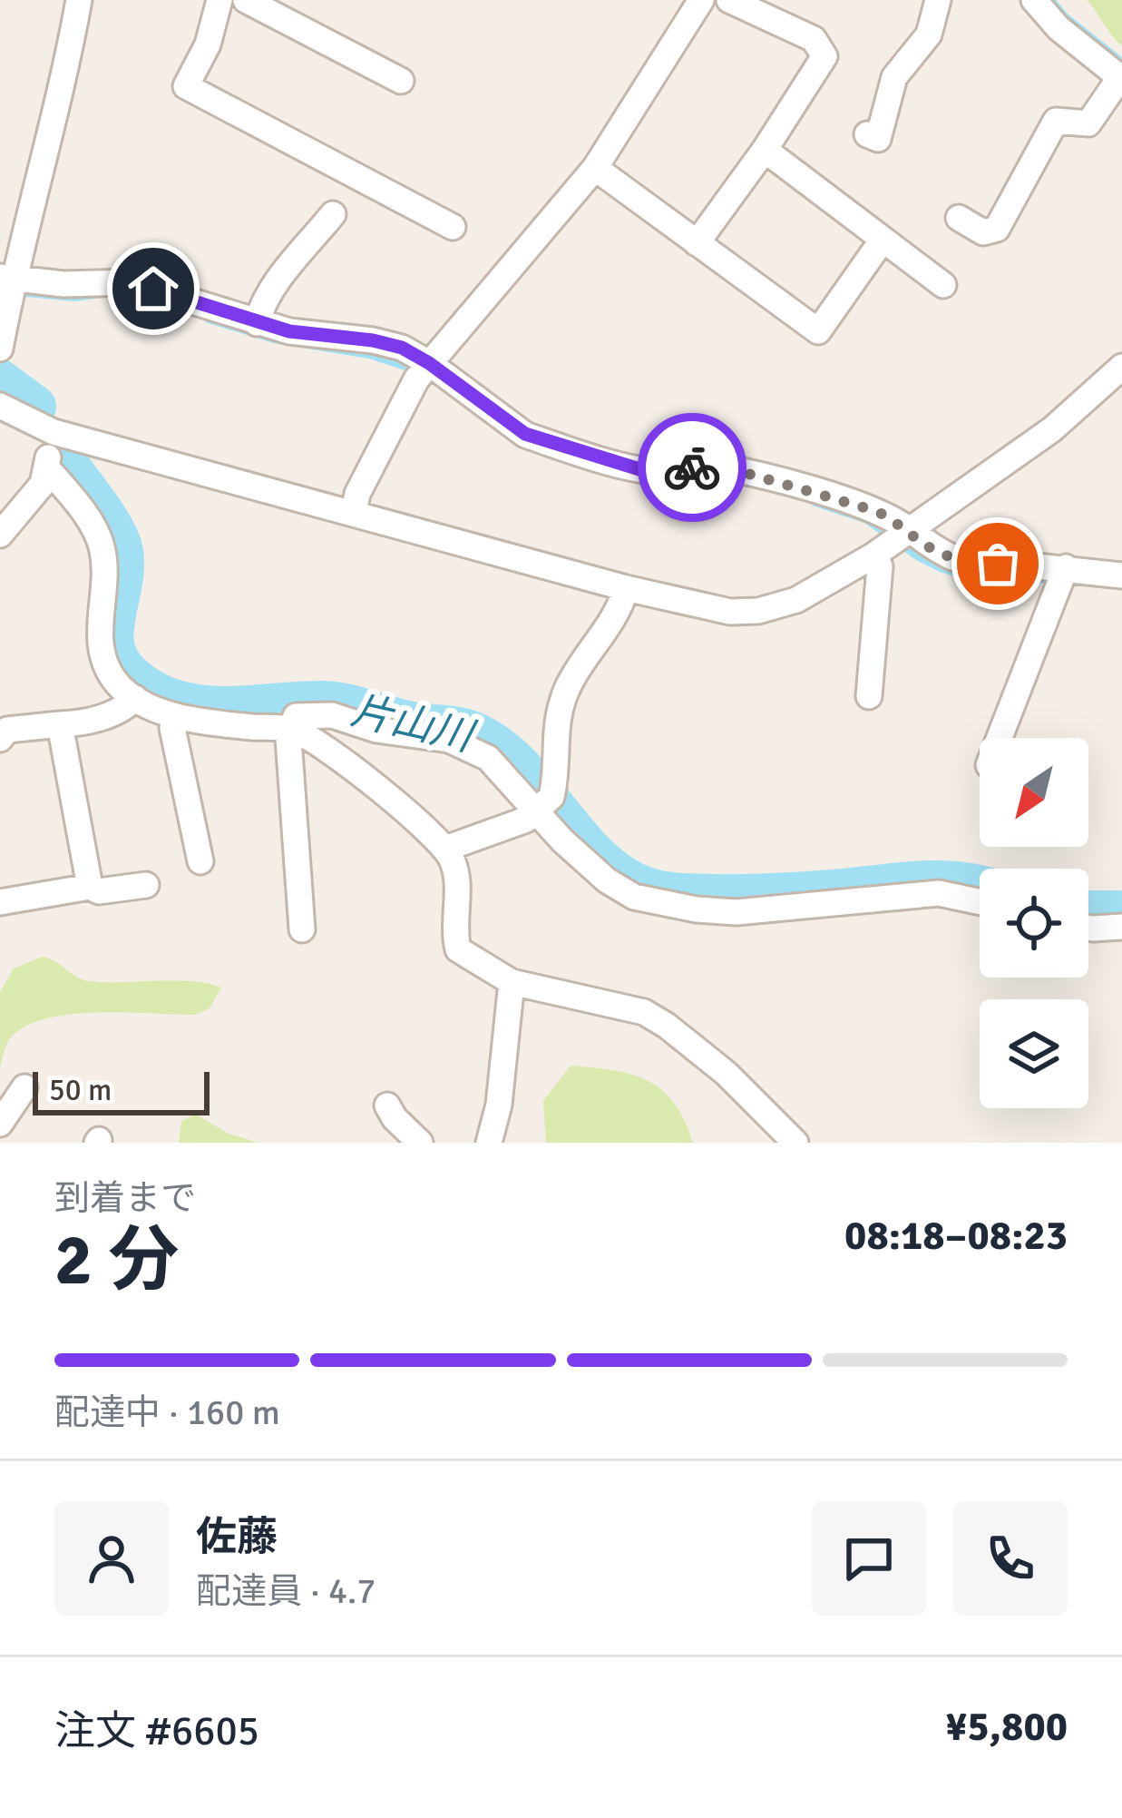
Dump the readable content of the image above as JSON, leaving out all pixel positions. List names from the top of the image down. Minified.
{"water":["片山川"],"scale_bar":"50 m","north":"bottom left","page":{"scale":"50 m","heading":["2 分","到着まで","08:18–08:23"],"panel":["佐藤","配達員 · 4.7","注文 #6605","¥5,800"],"bar":"配達中 · 160 m"}}
